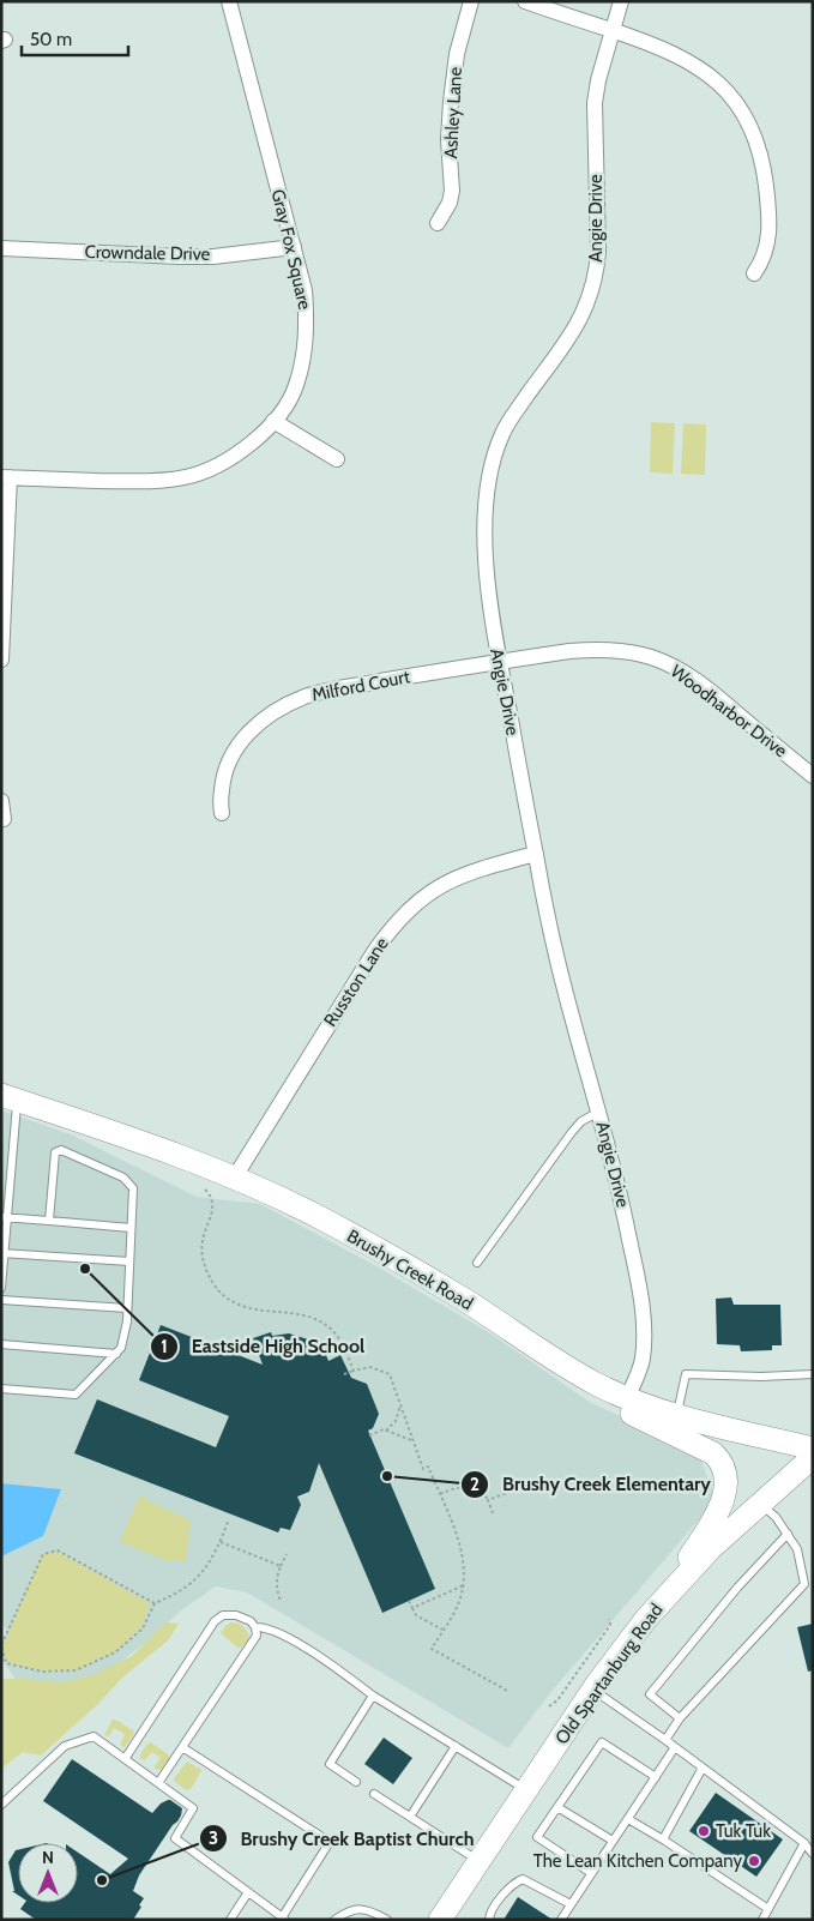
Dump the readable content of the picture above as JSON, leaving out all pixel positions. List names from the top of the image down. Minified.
{"streets":{"main road":["Brushy Creek Road","Old Spartanburg Road"],"street":["Ashley Lane","Angie Drive","Gray Fox Square","Crowndale Drive","Milford Court","Woodharbor Drive","Russton Lane"]},"crossings":[["Angie Drive","Milford Court"],["Angie Drive","Woodharbor Drive"],["Angie Drive","Russton Lane"],["Angie Drive","Brushy Creek Road"],["Gray Fox Square","Crowndale Drive"],["Milford Court","Woodharbor Drive"],["Russton Lane","Brushy Creek Road"]],"places":["Eastside High School","Brushy Creek Elementary","Tuk Tuk","The Lean Kitchen Company","Brushy Creek Baptist Church"],"scale_bar":"50 m","north":"top"}
